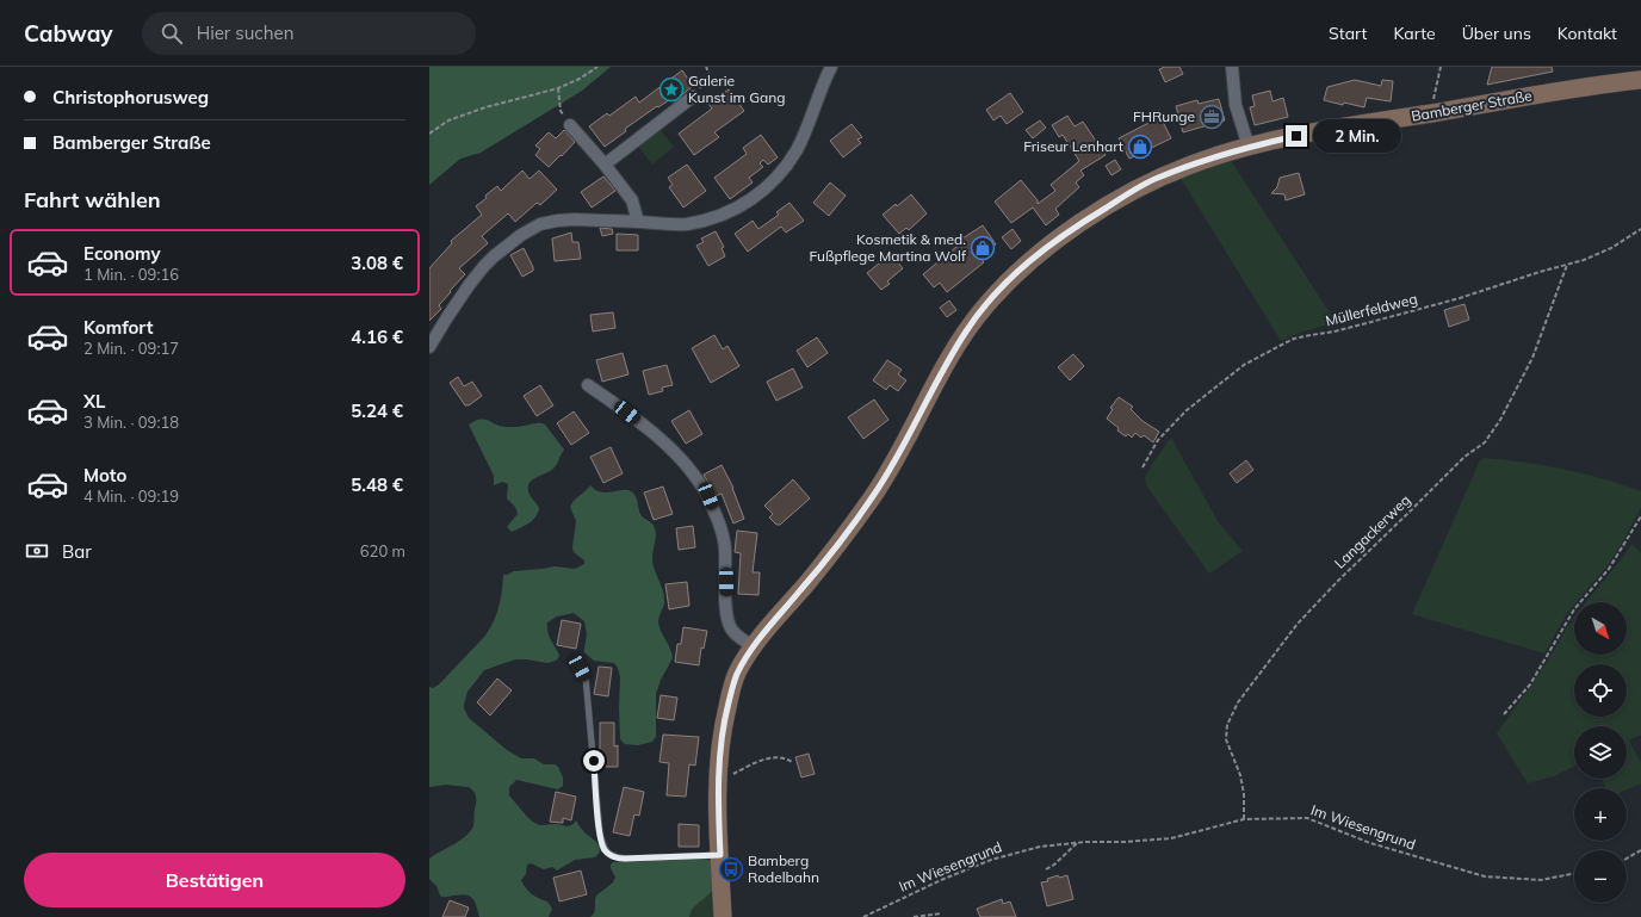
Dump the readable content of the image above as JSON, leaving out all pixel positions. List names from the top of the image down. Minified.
{"streets":{"street":["Bamberger Straße"],"path":["Müllerfeldweg","Langackerweg","Im Wiesengrund"]},"crossings":[["Müllerfeldweg","Langackerweg"],["Langackerweg","Im Wiesengrund"]],"places":{"place":["Galerie Kunst im Gang"],"office":["FHRunge"],"shop":["Friseur Lenhart","Kosmetik & med. Fußpflege Martina Wolf"],"bus stop":["Bamberg Rodelbahn"]},"north":"bottom right","page":{"header":"Cabway","search":"Hier suchen","nav":["Start","Karte","Über uns","Kontakt"],"banner":["Christophorusweg","Bamberger Straße"],"bubble":"2 Min.","heading":"Fahrt wählen","list":[{"name":"Economy","note":"1 Min. · 09:16","value":"3.08 €"},{"name":"Komfort","note":"2 Min. · 09:17","value":"4.16 €"},{"name":"XL","note":"3 Min. · 09:18","value":"5.24 €"},{"name":"Moto","note":"4 Min. · 09:19","value":"5.48 €"}],"pay":["Bar","620 m"],"map_buttons":["+","−"],"buttons":"Bestätigen"}}
